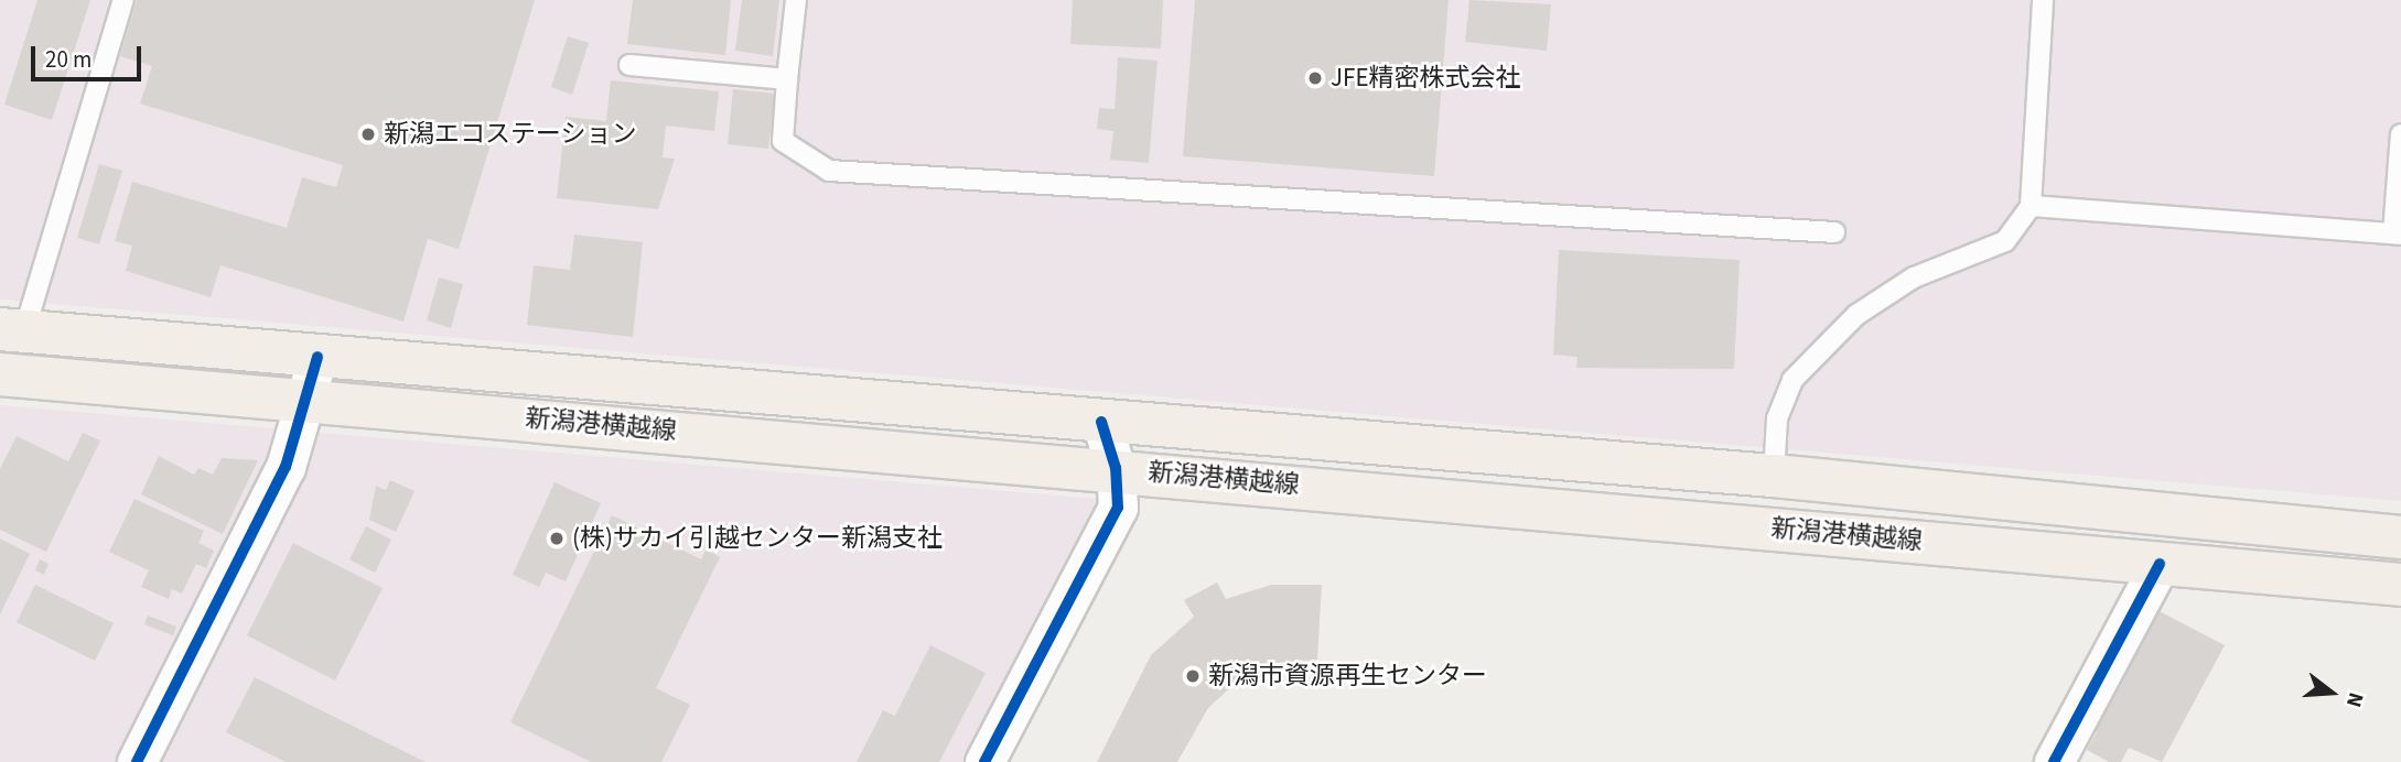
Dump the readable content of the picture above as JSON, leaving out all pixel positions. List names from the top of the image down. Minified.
{"streets":{"main road":["新潟港横越線"]},"places":["JFE精密株式会社","新潟エコステーション","(株)サカイ引越センター新潟支社","新潟市資源再生センター"],"scale_bar":"20 m","north":"right"}
